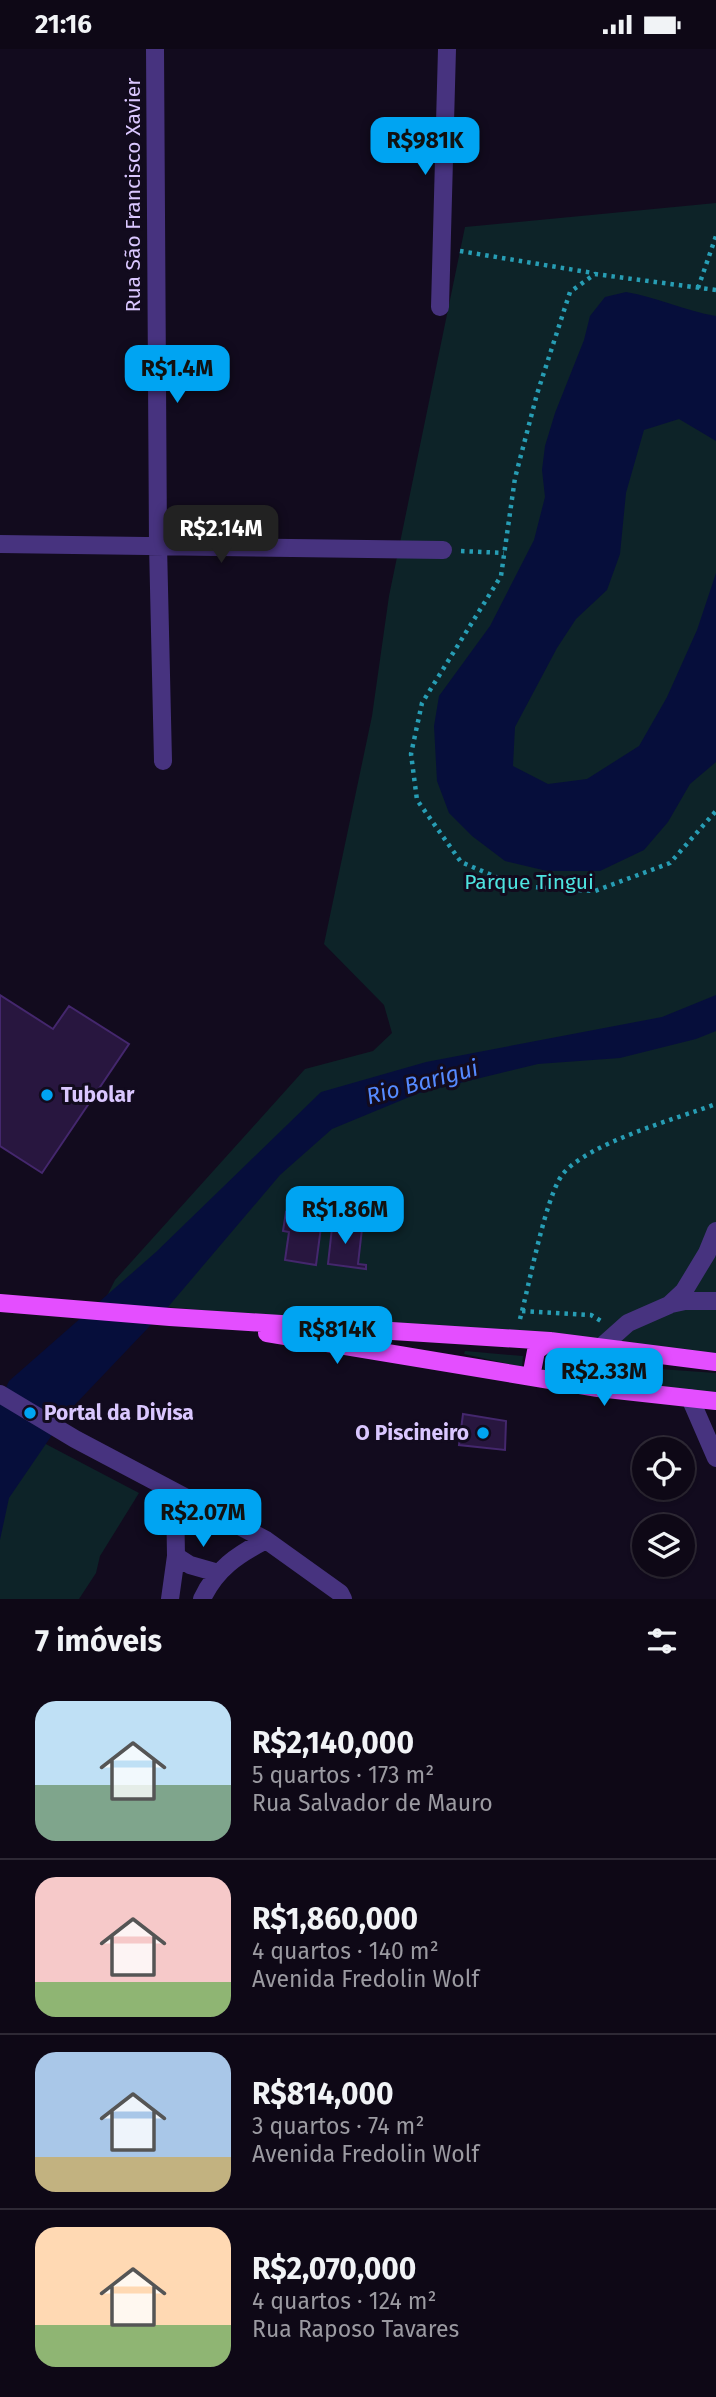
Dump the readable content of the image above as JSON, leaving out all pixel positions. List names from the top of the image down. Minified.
{"streets":{"street":["Rua São Francisco Xavier"]},"water":["Rio Barigui"],"parks":["Parque Tingui"],"places":["Tubolar","Portal da Divisa","O Piscineiro"],"page":{"status":"21:16","price":["R$981K","R$1.4M","R$2.14M","R$1.86M","R$814K","R$2.33M","R$2.07M"],"heading":"7 imóveis","list":[{"name":"R$2,140,000","note":"5 quartos · 173 m² · Rua Salvador de Mauro"},{"name":"R$1,860,000","note":"4 quartos · 140 m² · Avenida Fredolin Wolf"},{"name":"R$814,000","note":"3 quartos · 74 m² · Avenida Fredolin Wolf"},{"name":"R$2,070,000","note":"4 quartos · 124 m² · Rua Raposo Tavares"}]}}
